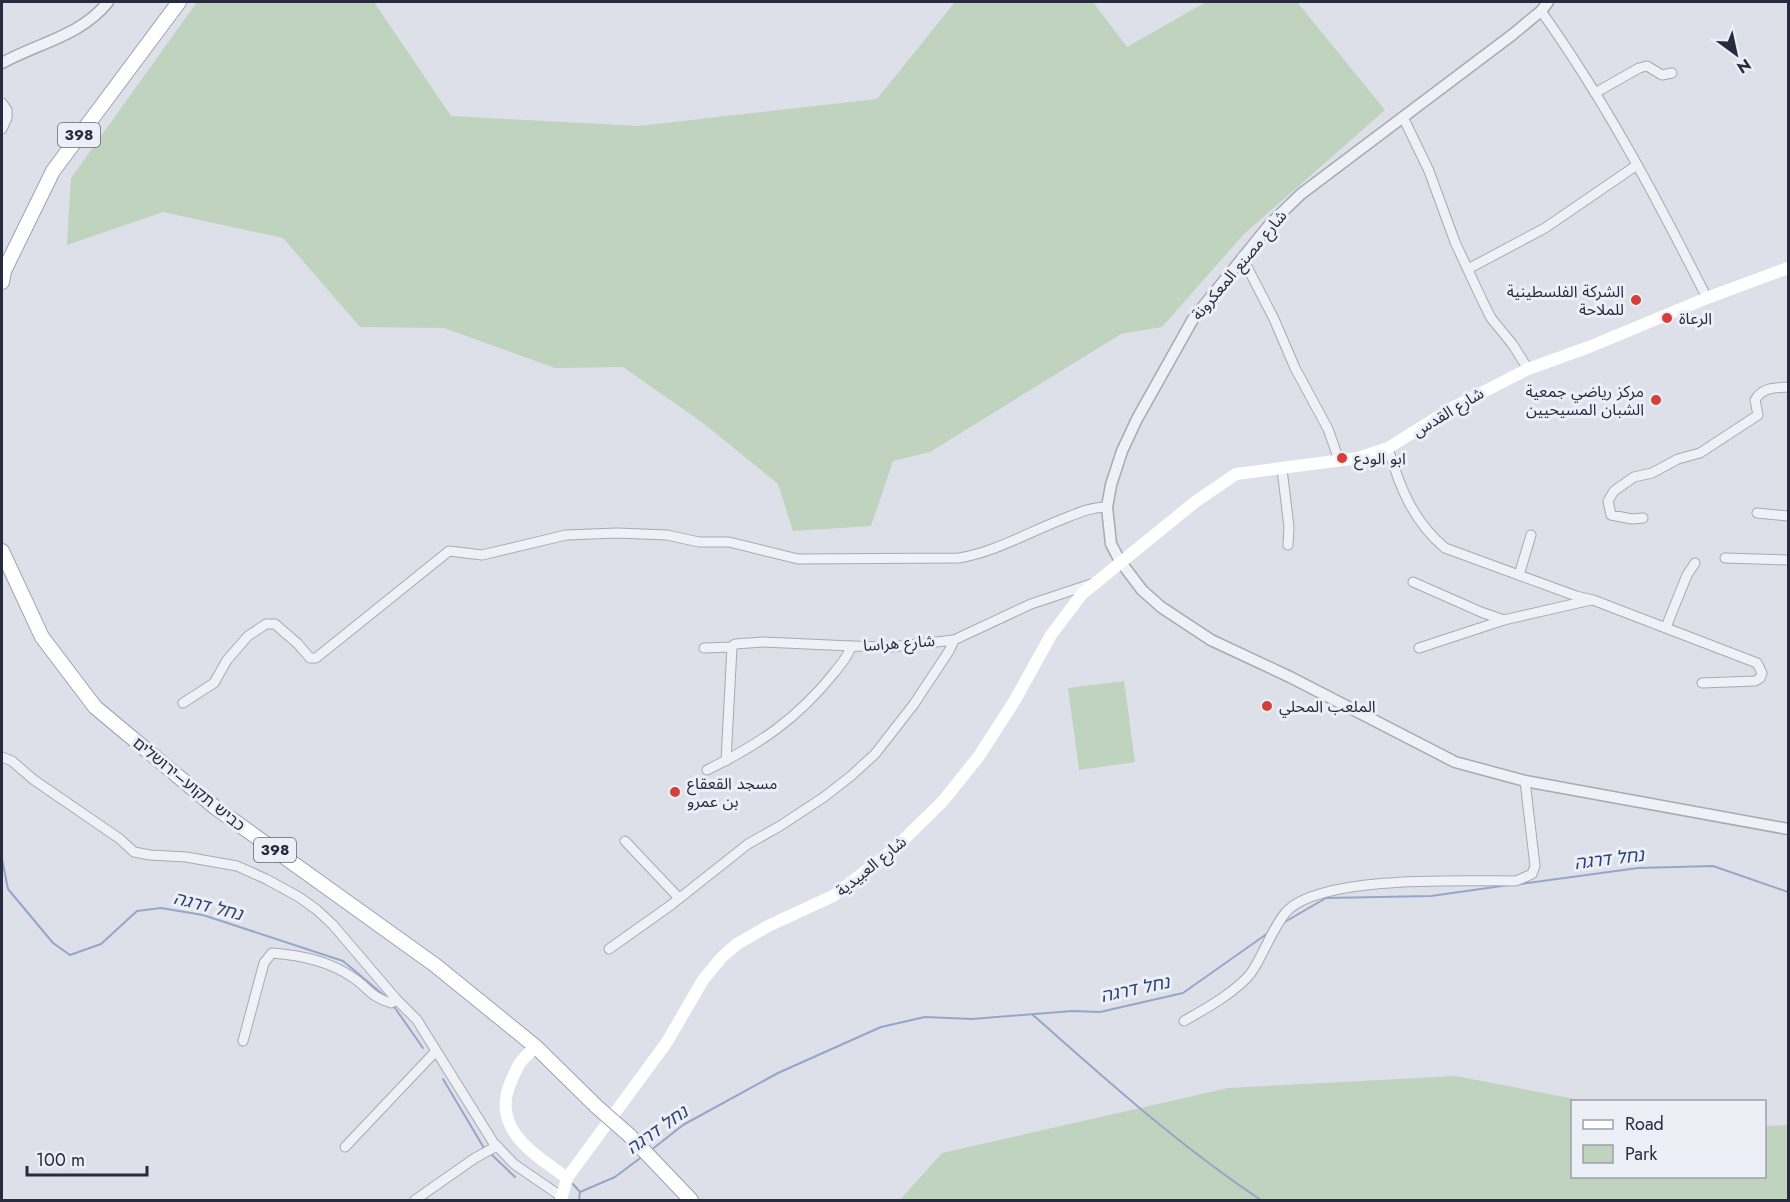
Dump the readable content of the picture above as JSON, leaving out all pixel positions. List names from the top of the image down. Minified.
{"streets":{"main road":["398","شارع القدس","כביש תקוע–ירושלים","شارع العبيدية"],"street":["شارع مصنع المعكرونة","شارع هراسا"]},"crossings":[["شارع مصنع المعكرونة","شارع القدس"],["شارع مصنع المعكرونة","شارع العبيدية"],["شارع القدس","شارع العبيدية"],["شارع هراسا","شارع العبيدية"]],"water":["נחל דרגה"],"places":["الشركة الفلسطينية للملاحة","الرعاة","مركز رياضي جمعية الشبان المسيحيين","ابو الودع","الملعب المحلي","مسجد القعقاع بن عمرو"],"legend":["Road","Park"],"scale_bar":"100 m","north":"bottom right"}
